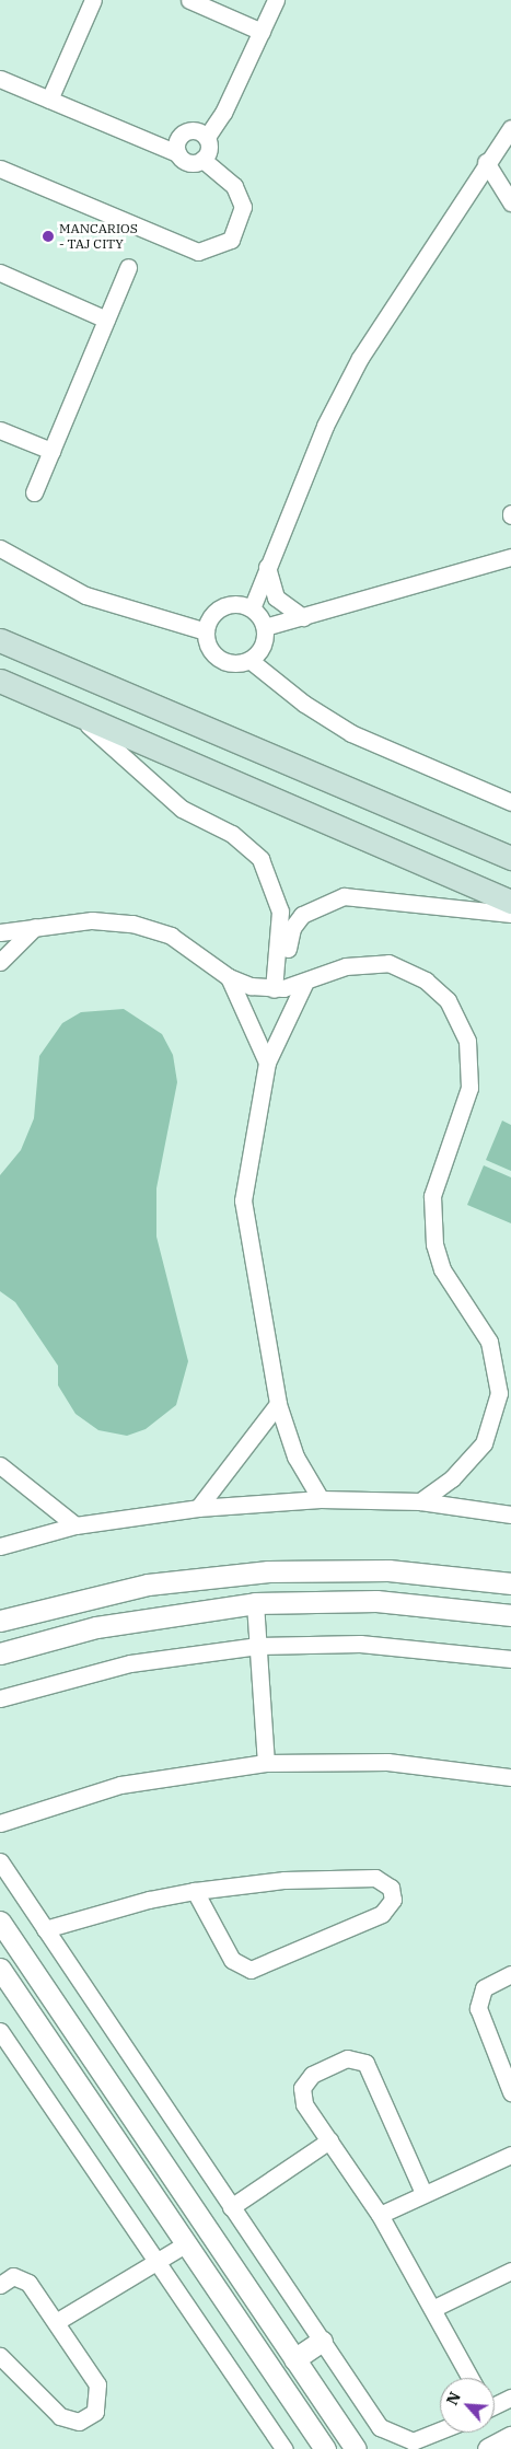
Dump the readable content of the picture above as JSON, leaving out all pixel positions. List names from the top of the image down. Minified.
{"places":["MANCARIOS - TAJ CITY"],"north":"top left"}
